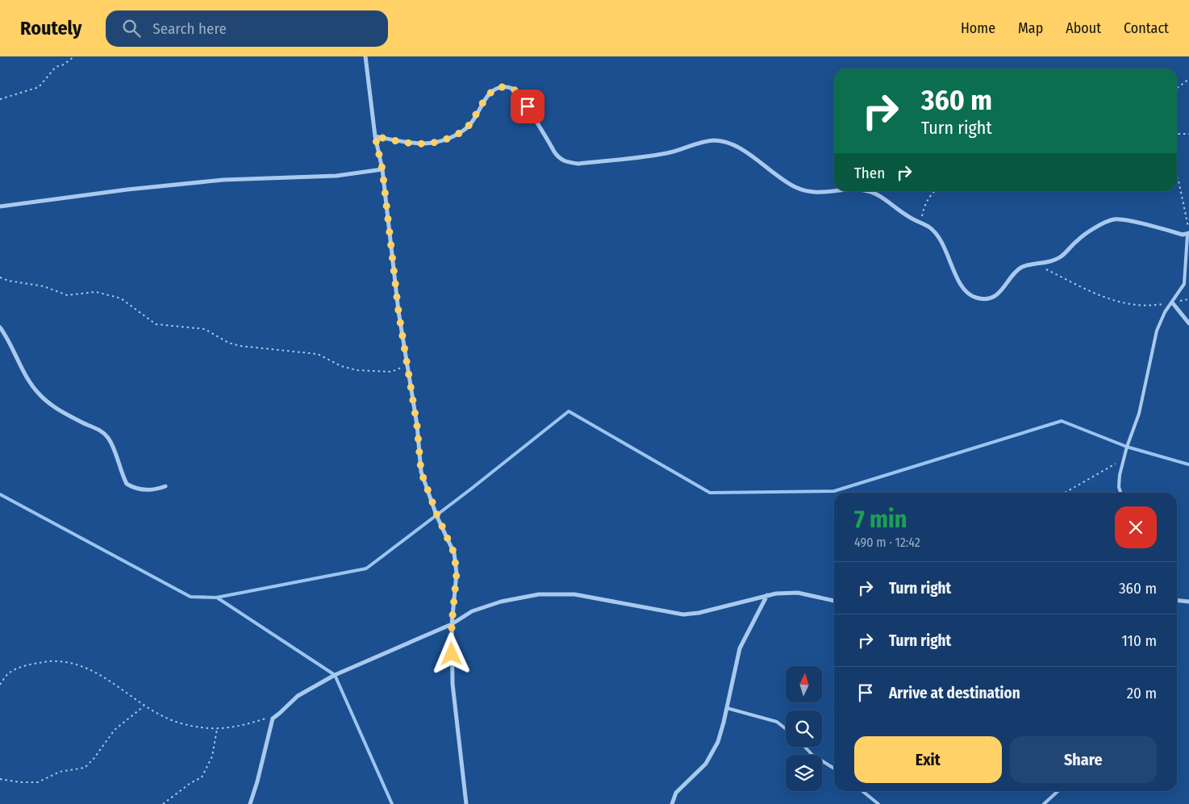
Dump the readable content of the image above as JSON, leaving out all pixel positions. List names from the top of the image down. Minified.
{"north":"top","page":{"header":"Routely","search":"Search here","nav":["Home","Map","About","Contact"],"turn":["360 m","Turn right"],"then":"Then","heading":["7 min","490 m · 12:42"],"list":[{"name":"Turn right","value":"360 m"},{"name":"Turn right","value":"110 m"},{"name":"Arrive at destination","value":"20 m"}],"buttons":["Exit","Share"]}}
